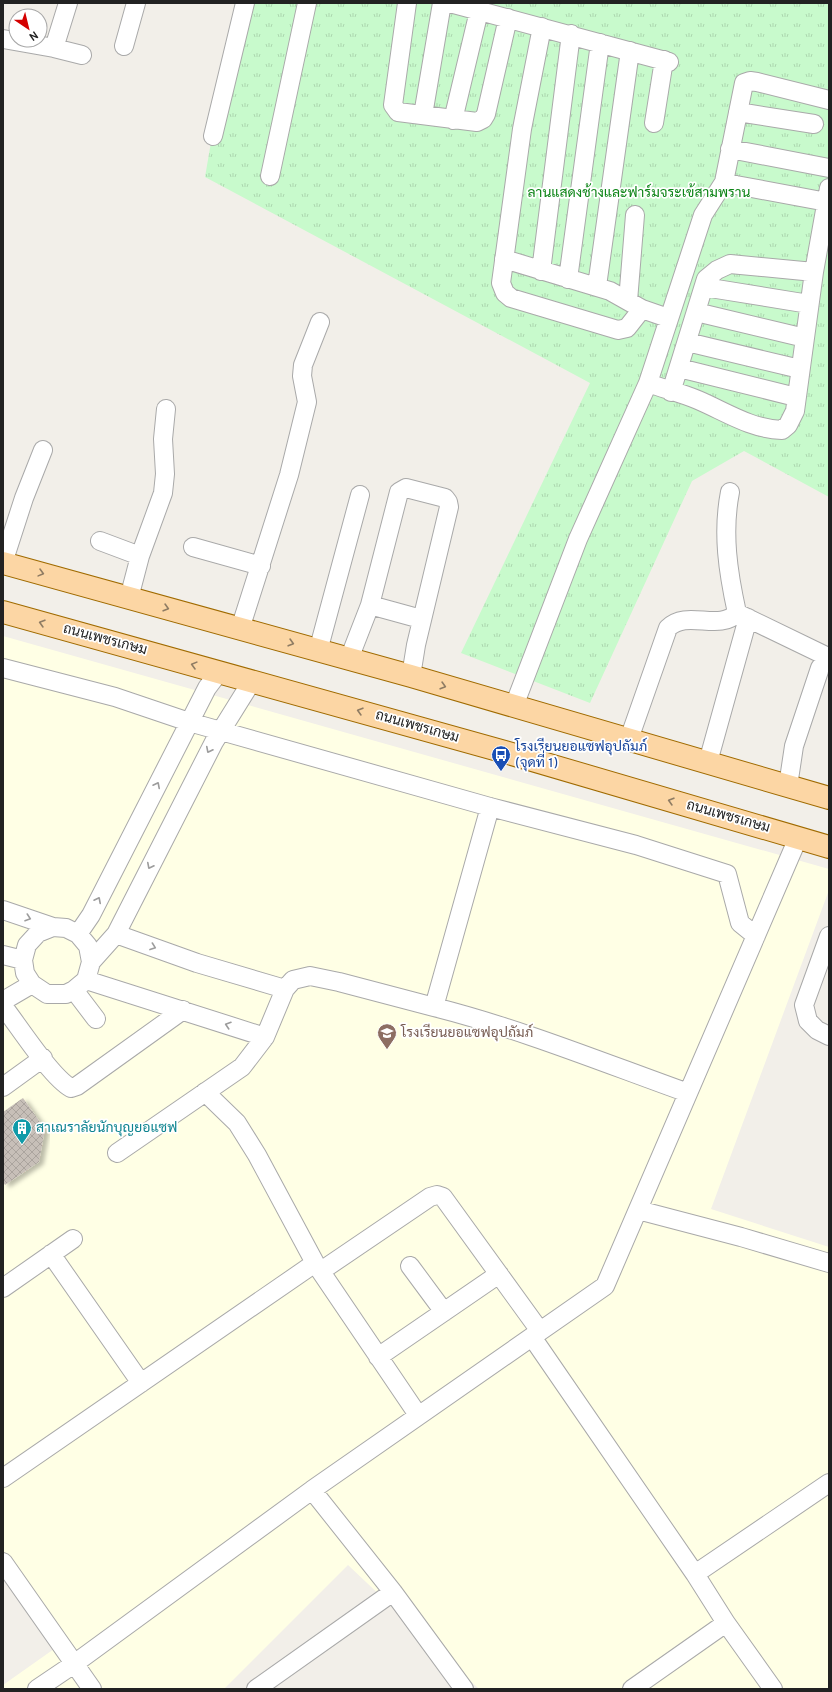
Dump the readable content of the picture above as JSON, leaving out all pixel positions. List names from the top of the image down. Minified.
{"streets":{"main road":["ถนนเพชรเกษม"]},"parks":["ลานแสดงช้างและฟาร์มจระเข้สามพราน"],"places":{"bus stop":["โรงเรียนยอแซฟอุปถัมภ์ (จุดที่ 1)"],"school or university":["โรงเรียนยอแซฟอุปถัมภ์"],"building":["สาเณราลัยนักบุญยอแซฟ"]},"north":"bottom right"}
